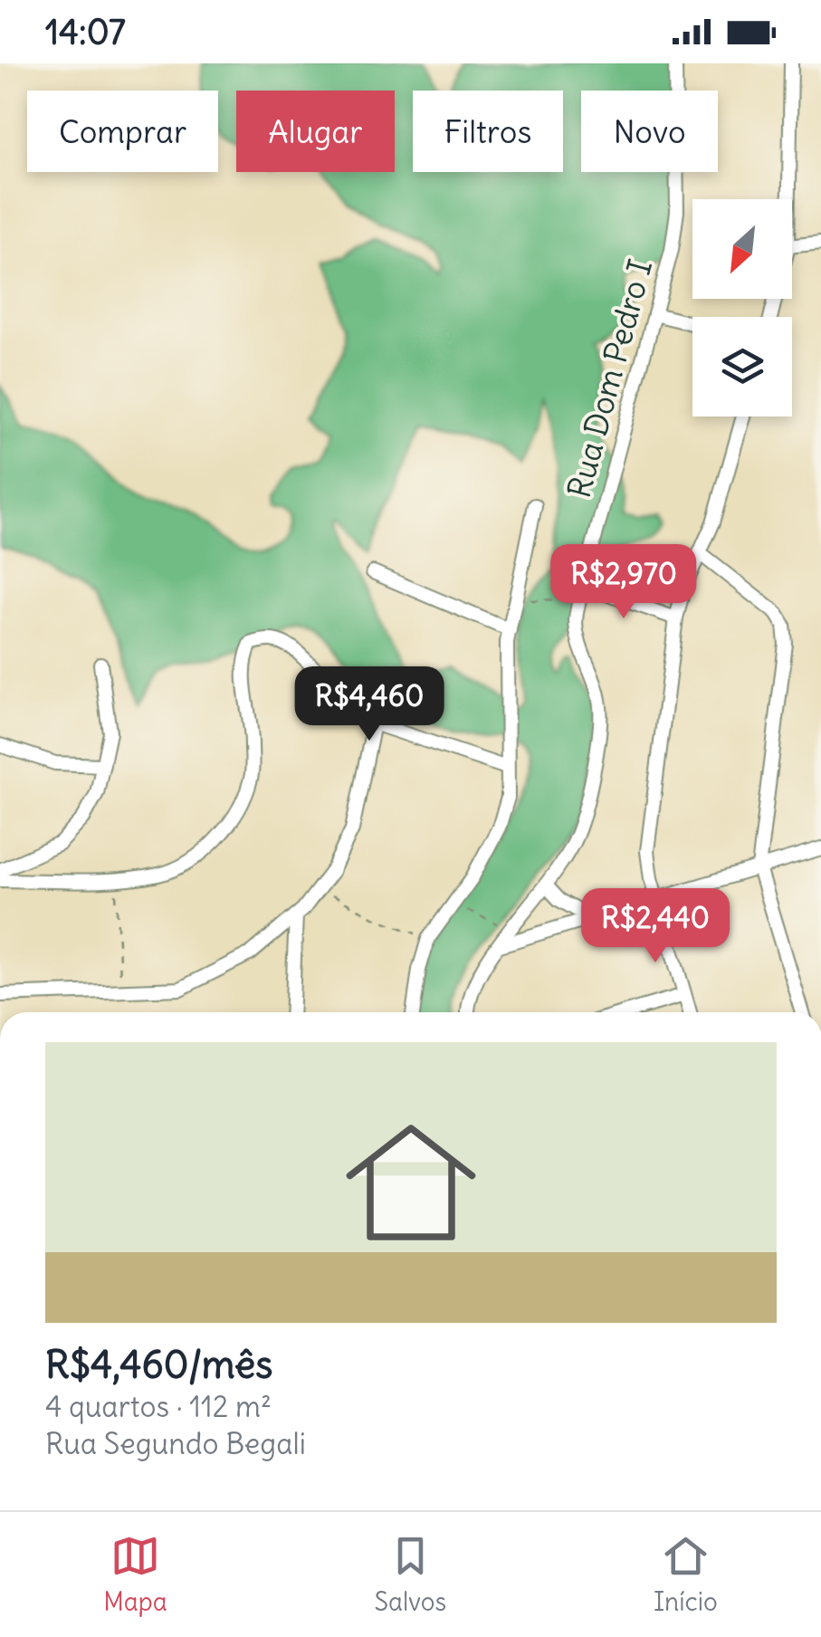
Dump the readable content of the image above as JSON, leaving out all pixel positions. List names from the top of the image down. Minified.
{"streets":{"street":["Rua Dom Pedro I"]},"north":"bottom left","page":{"status":"14:07","chip":["Comprar","Alugar","Filtros","Novo"],"price":["R$2,970","R$4,460","R$2,440"],"list":[{"name":"R$4,460/mês","note":"4 quartos · 112 m² · Rua Segundo Begali"}],"tabs":["Mapa","Salvos","Início"]}}
